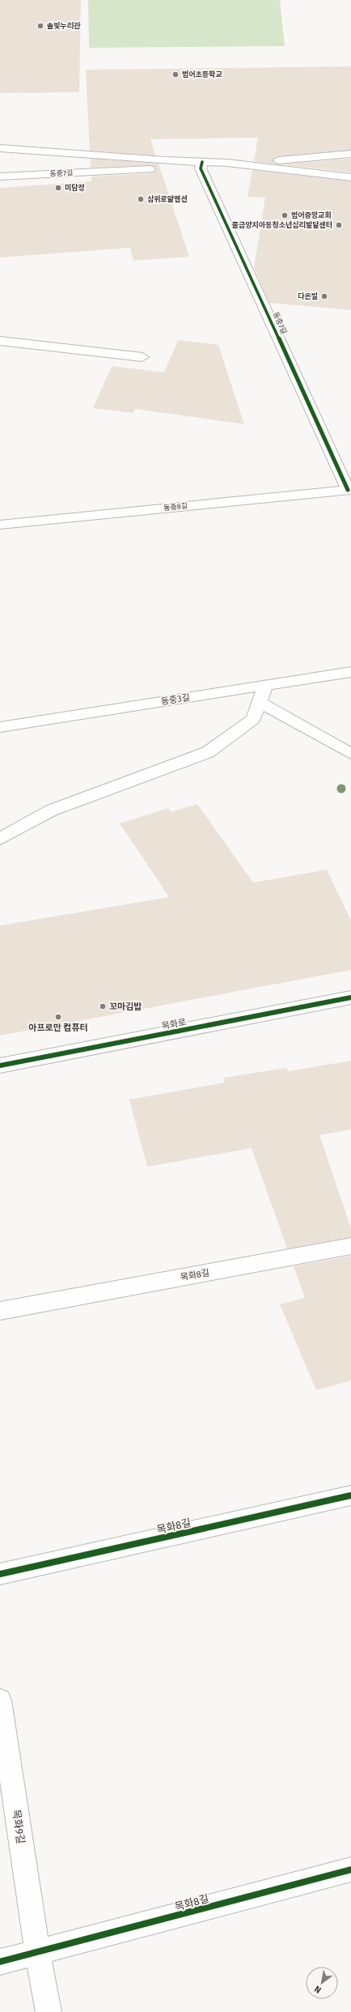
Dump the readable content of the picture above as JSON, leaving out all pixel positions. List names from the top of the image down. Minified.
{"streets":{"street":["동중7길","동중8길","동중3길","목화로","목화8길","목화9길"]},"crossings":[["동중7길","동중8길"],["목화8길","목화9길"]],"places":["솔빛누리관","범어초등학교","미담정","삼위로얄맨션","범어중앙교회","물금양지아동청소년심리발달센터","다온빌","꼬마김밥","아프로만 컴퓨터"],"north":"bottom left"}
